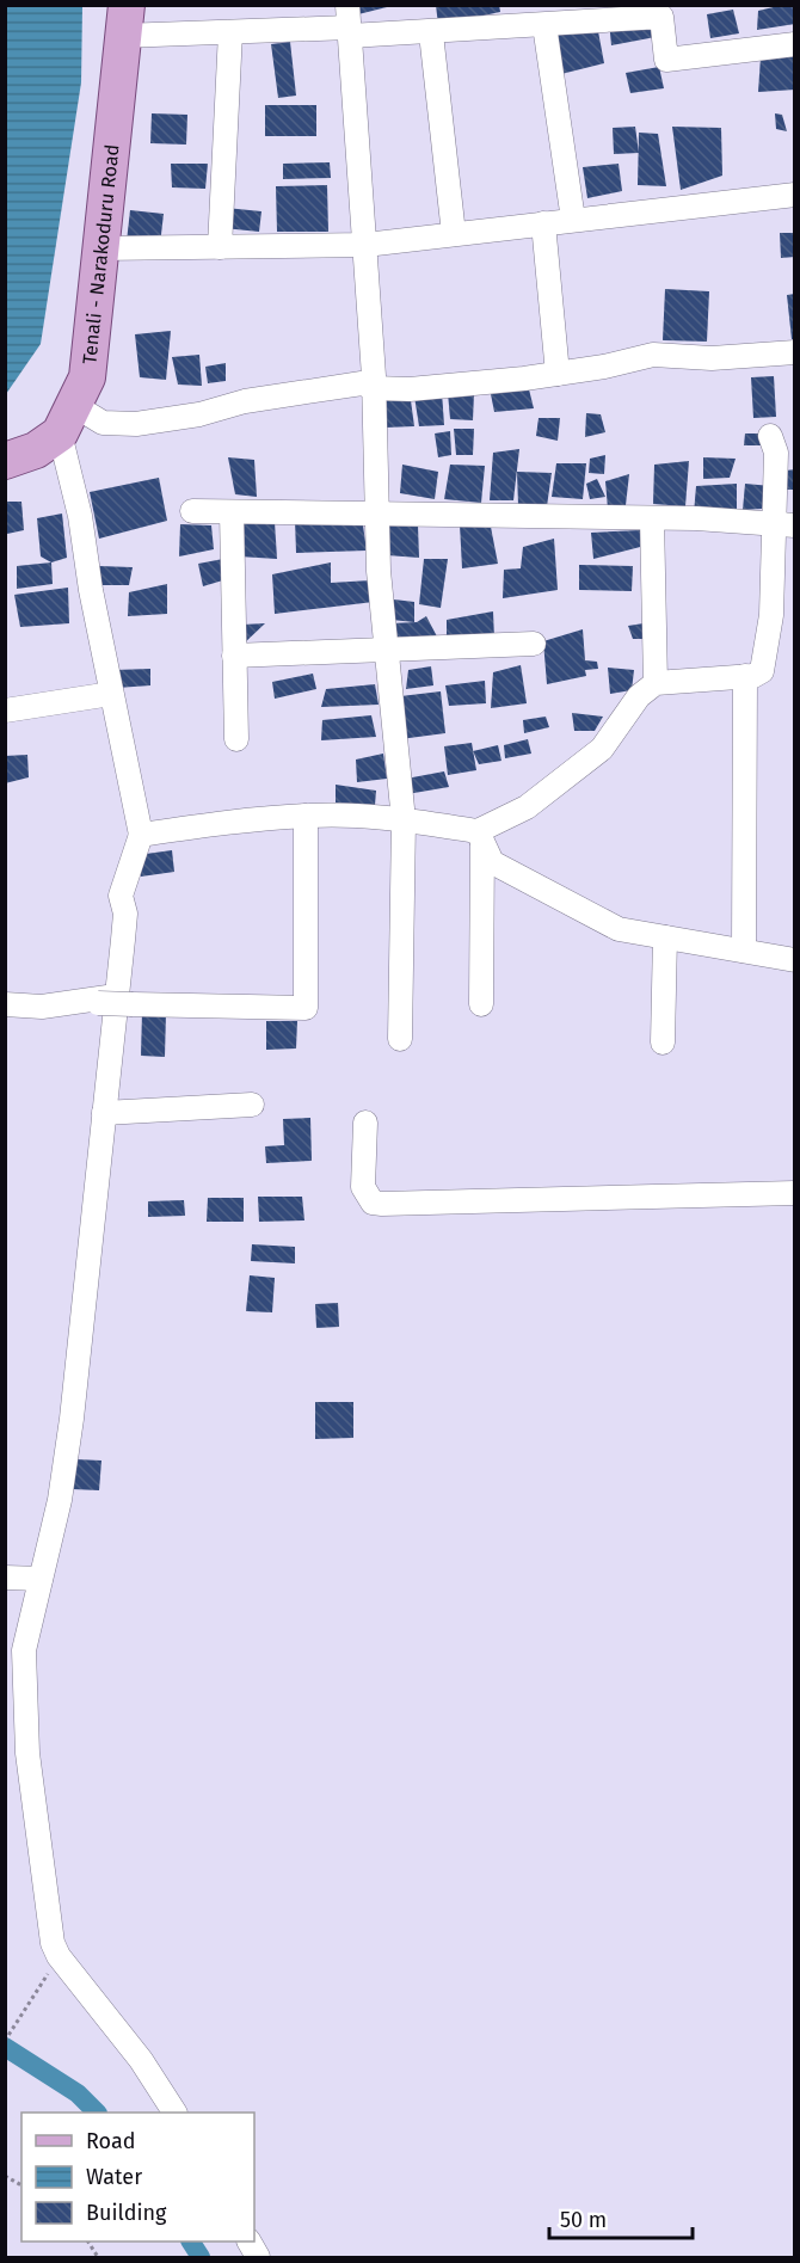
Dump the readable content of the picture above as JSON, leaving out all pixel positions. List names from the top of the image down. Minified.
{"streets":{"main road":["Tenali - Narakoduru Road"]},"legend":["Road","Water","Building"],"scale_bar":"50 m"}
